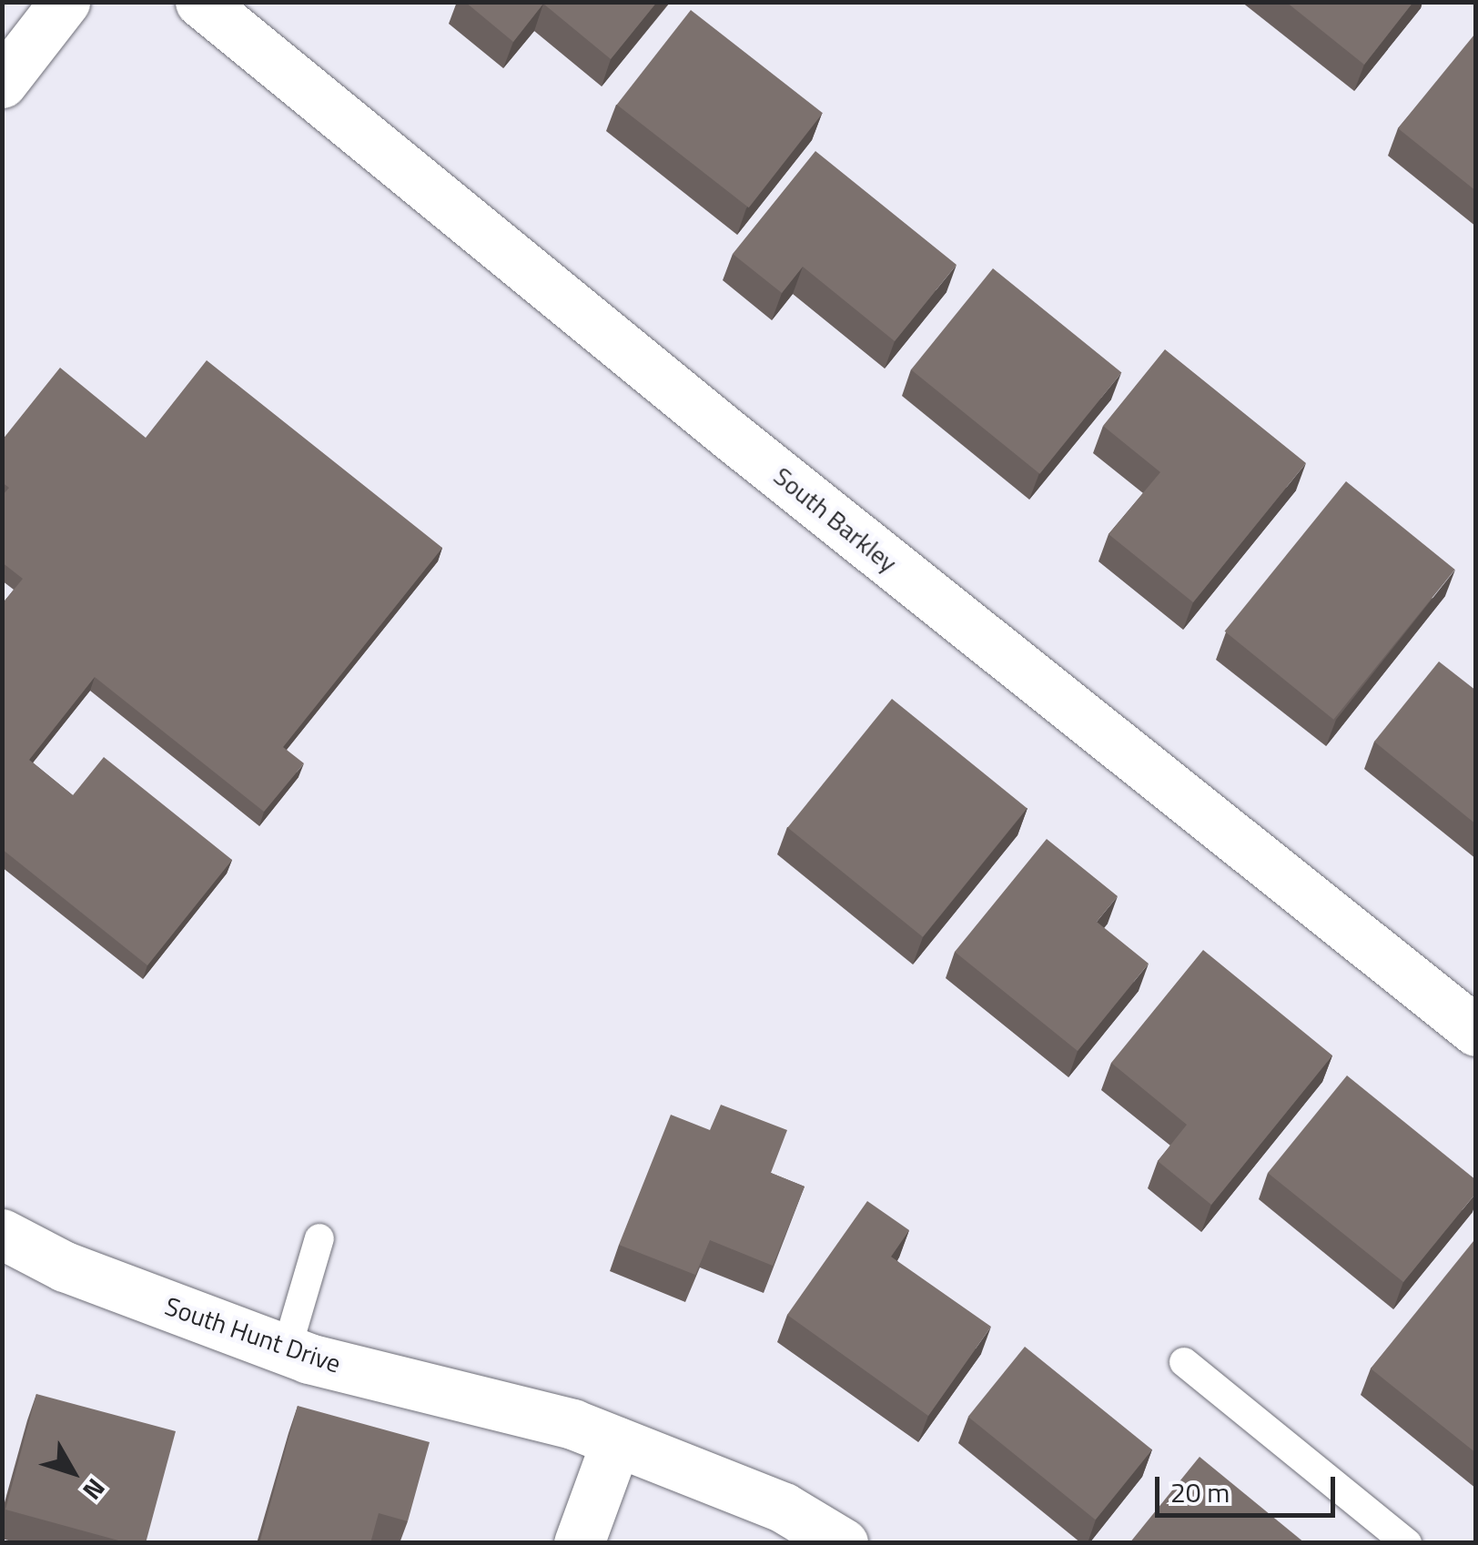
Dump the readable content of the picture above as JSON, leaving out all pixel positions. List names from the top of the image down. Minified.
{"streets":{"street":["South Barkley","South Hunt Drive"]},"scale_bar":"20 m","north":"bottom right"}
